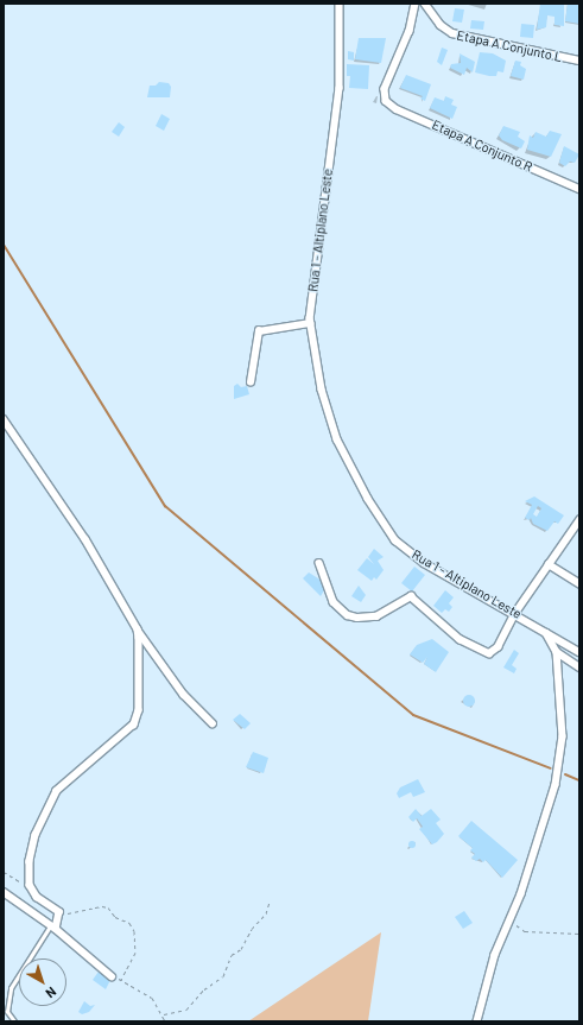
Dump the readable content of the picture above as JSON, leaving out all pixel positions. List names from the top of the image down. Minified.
{"streets":{"street":["Etapa A Conjunto L","Etapa A Conjunto R","Rua 1 - Altiplano Leste"]},"north":"bottom right"}
